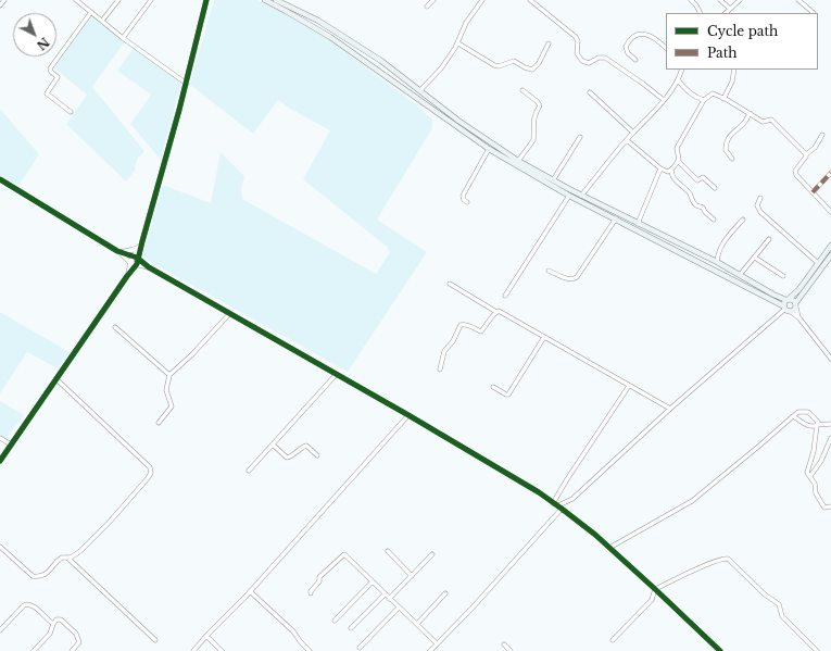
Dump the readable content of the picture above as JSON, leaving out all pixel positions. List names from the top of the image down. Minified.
{"legend":["Cycle path","Path"],"north":"bottom right"}
